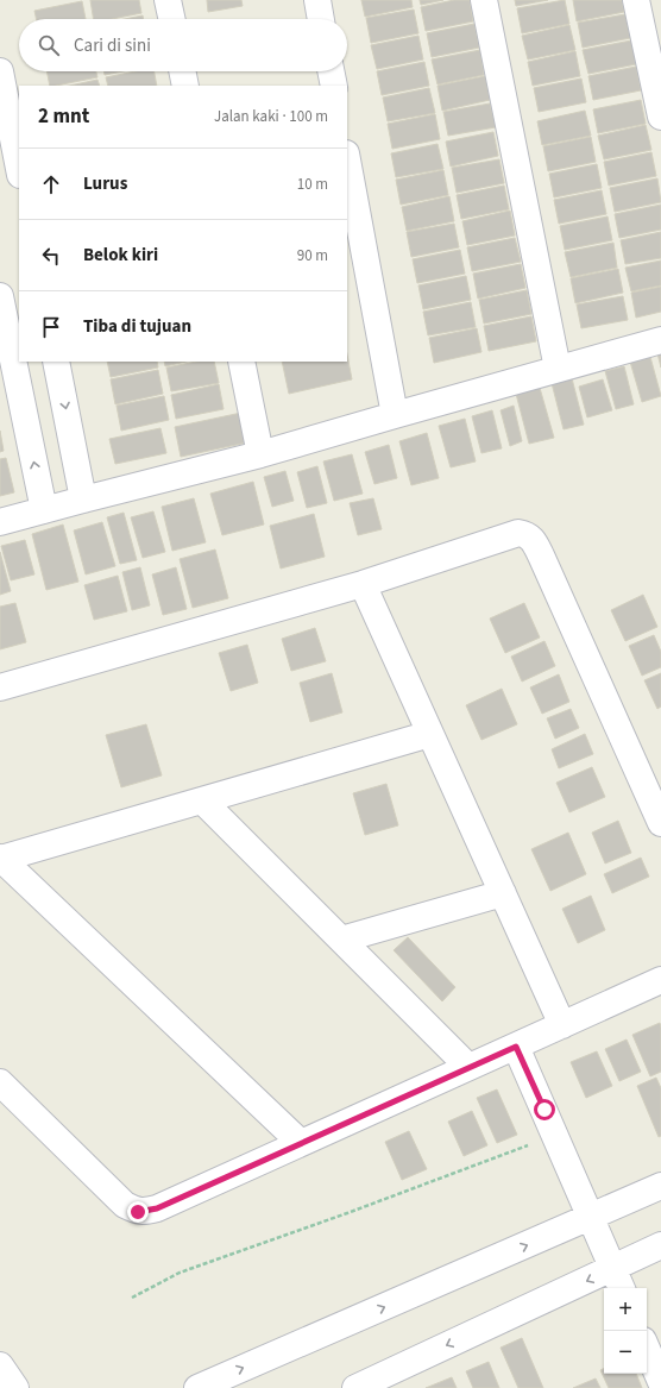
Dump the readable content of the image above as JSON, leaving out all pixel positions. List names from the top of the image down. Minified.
{"page":{"search":"Cari di sini","heading":["2 mnt","Jalan kaki · 100 m"],"list":[["Lurus","10 m"],["Belok kiri","90 m"],"Tiba di tujuan"],"map_buttons":["+","−"]}}
